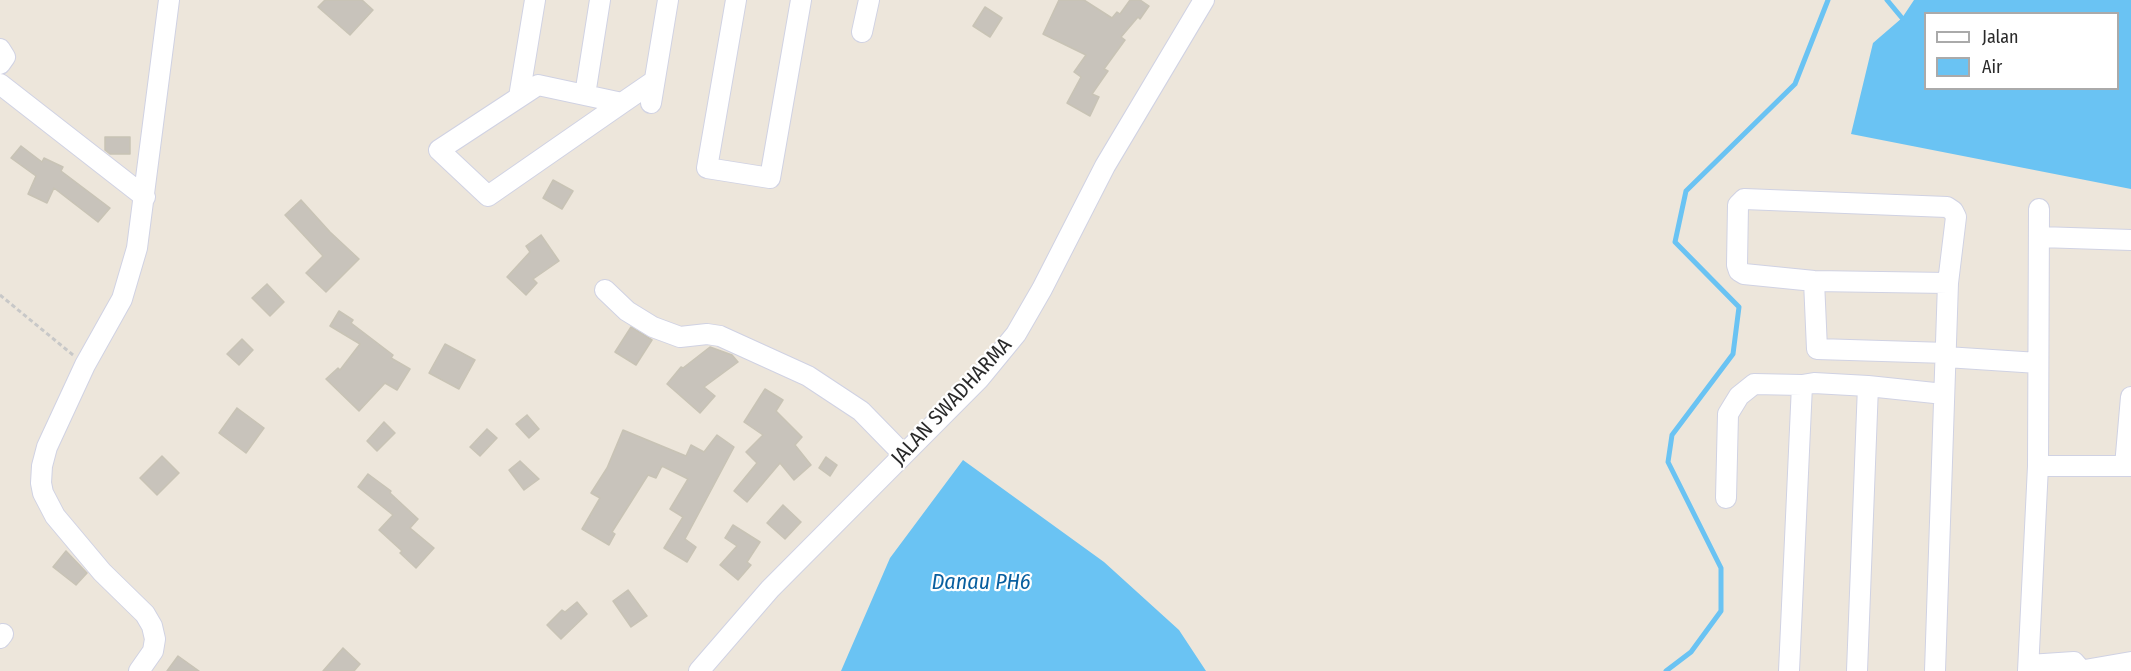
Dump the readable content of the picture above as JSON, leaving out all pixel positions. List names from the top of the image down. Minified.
{"streets":{"street":["JALAN SWADHARMA"]},"water":["Danau PH6"],"legend":["Jalan","Air"]}
